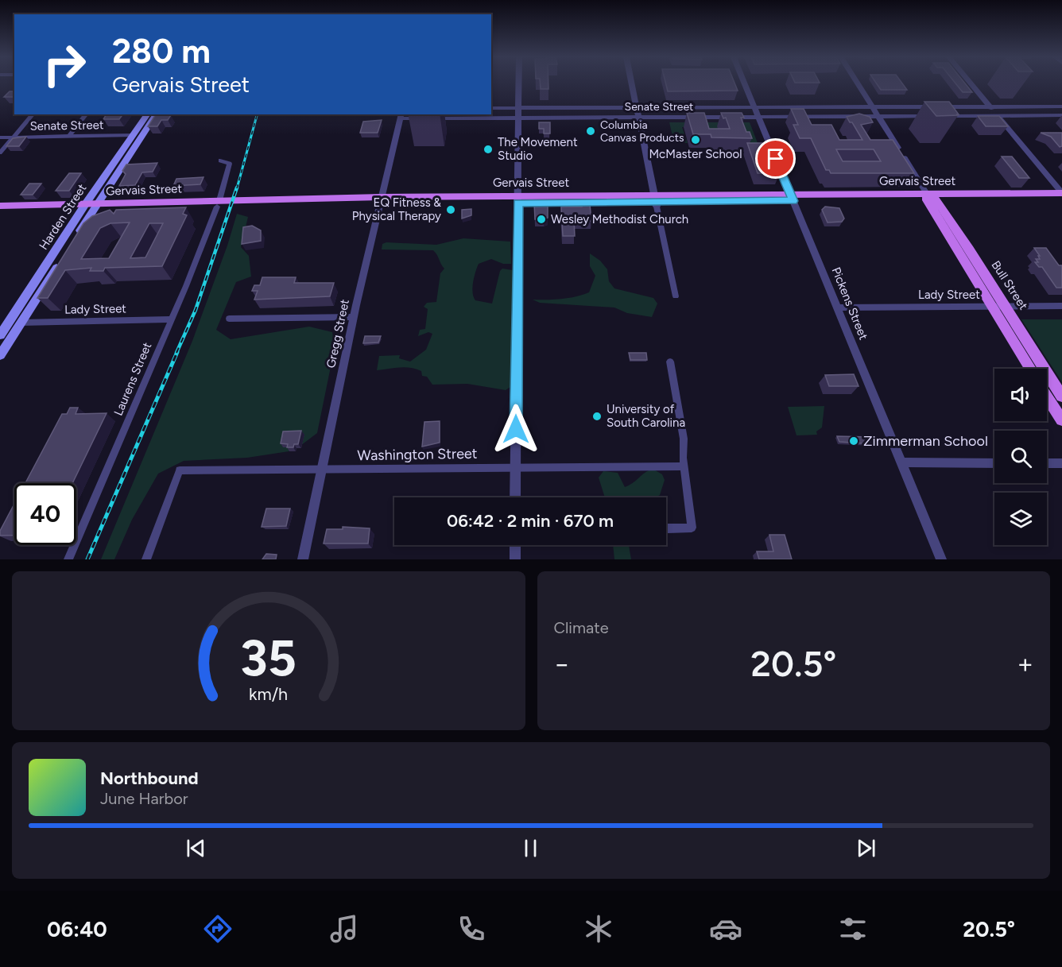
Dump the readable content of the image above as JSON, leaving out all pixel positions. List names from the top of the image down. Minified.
{"streets":{"main road":["Gervais Street","Harden Street","Bull Street"],"street":["Senate Street","Lady Street","Pickens Street","Gregg Street","Laurens Street","Washington Street"]},"crossings":[["Senate Street","Harden Street"],["Senate Street","Bull Street"],["Senate Street","Pickens Street"],["Senate Street","Gregg Street"],["Gervais Street","Harden Street"],["Gervais Street","Bull Street"],["Gervais Street","Pickens Street"],["Gervais Street","Gregg Street"],["Gervais Street","Laurens Street"],["Harden Street","Lady Street"],["Bull Street","Lady Street"],["Lady Street","Pickens Street"],["Lady Street","Laurens Street"],["Gregg Street","Washington Street"]],"places":["Columbia Canvas Products","McMaster School","The Movement Studio","EQ Fitness & Physical Therapy","Wesley Methodist Church","University of South Carolina","Zimmerman School"],"page":{"turn":["280 m","Gervais Street"],"limit":"40","trip":"06:42 · 2 min · 670 m","tile":"Climate","heat":["−","20.5°","+"],"song":["Northbound","June Harbor"],"tabs":["06:40","20.5°"],"gauge":["35","km/h"]}}
